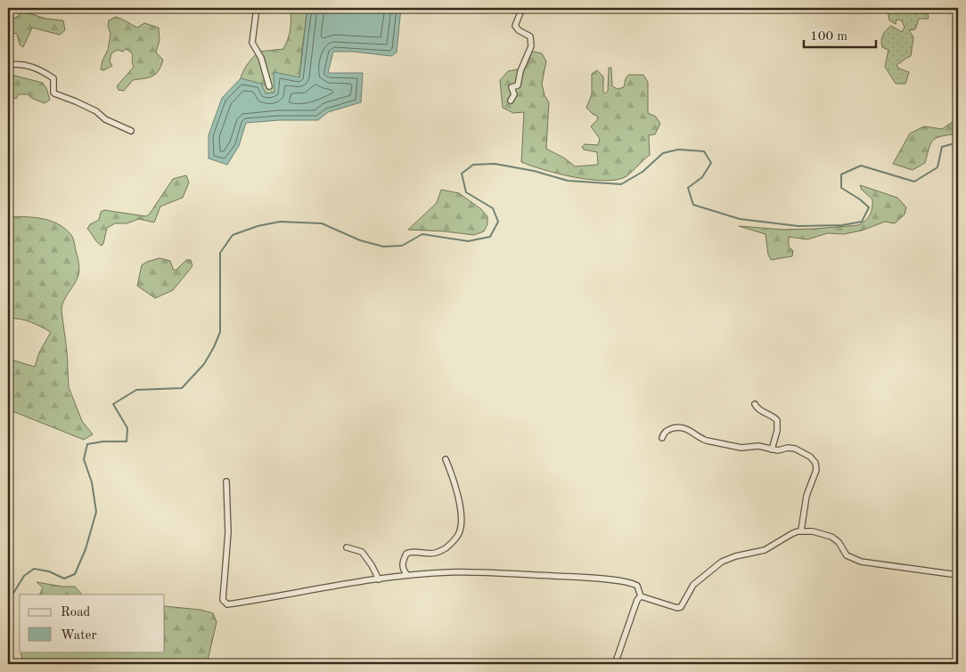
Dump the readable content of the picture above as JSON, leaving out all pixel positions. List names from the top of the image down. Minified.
{"legend":["Road","Water"],"scale_bar":"100 m"}
